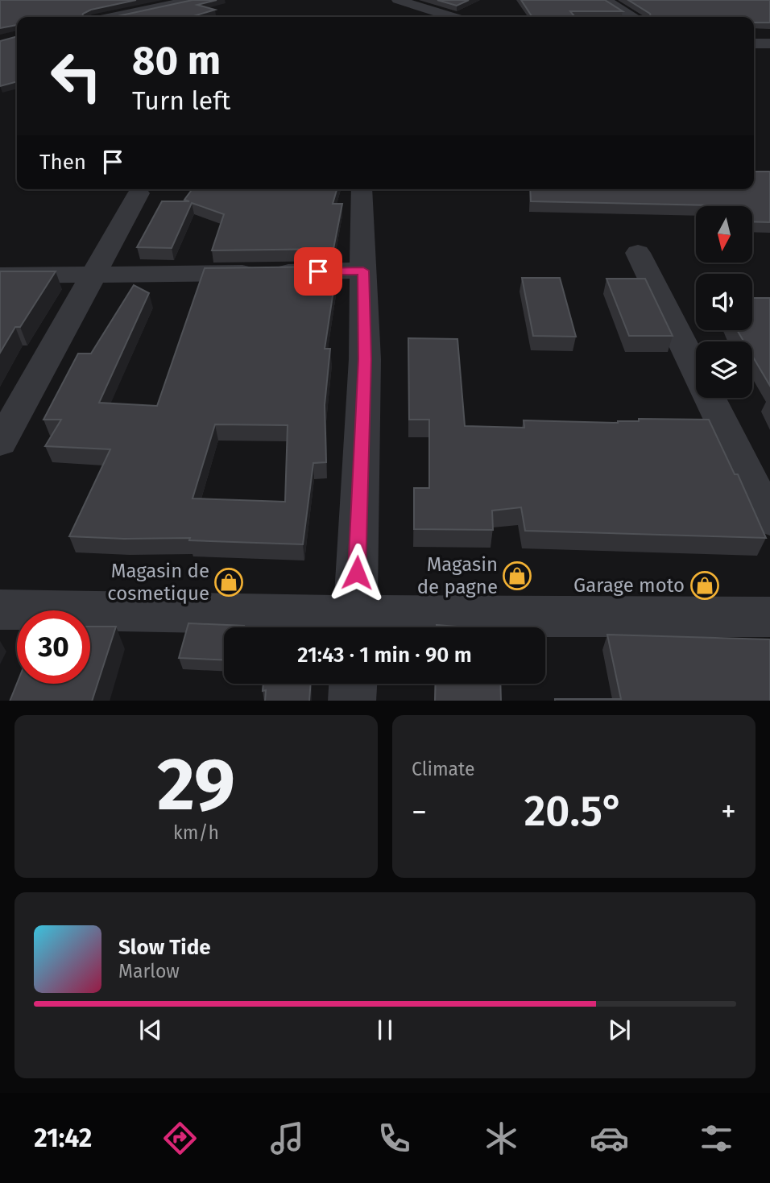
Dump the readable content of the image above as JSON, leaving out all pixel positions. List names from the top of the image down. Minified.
{"places":{"shop":["Magasin de pagne","Magasin de cosmetique","Garage moto"]},"north":"bottom","page":{"turn":["80 m","Turn left"],"then":"Then","limit":"30","trip":"21:43 · 1 min · 90 m","tile":[["29","km/h"],"Climate"],"heat":["−","20.5°","+"],"song":["Slow Tide","Marlow"],"tabs":"21:42"}}
